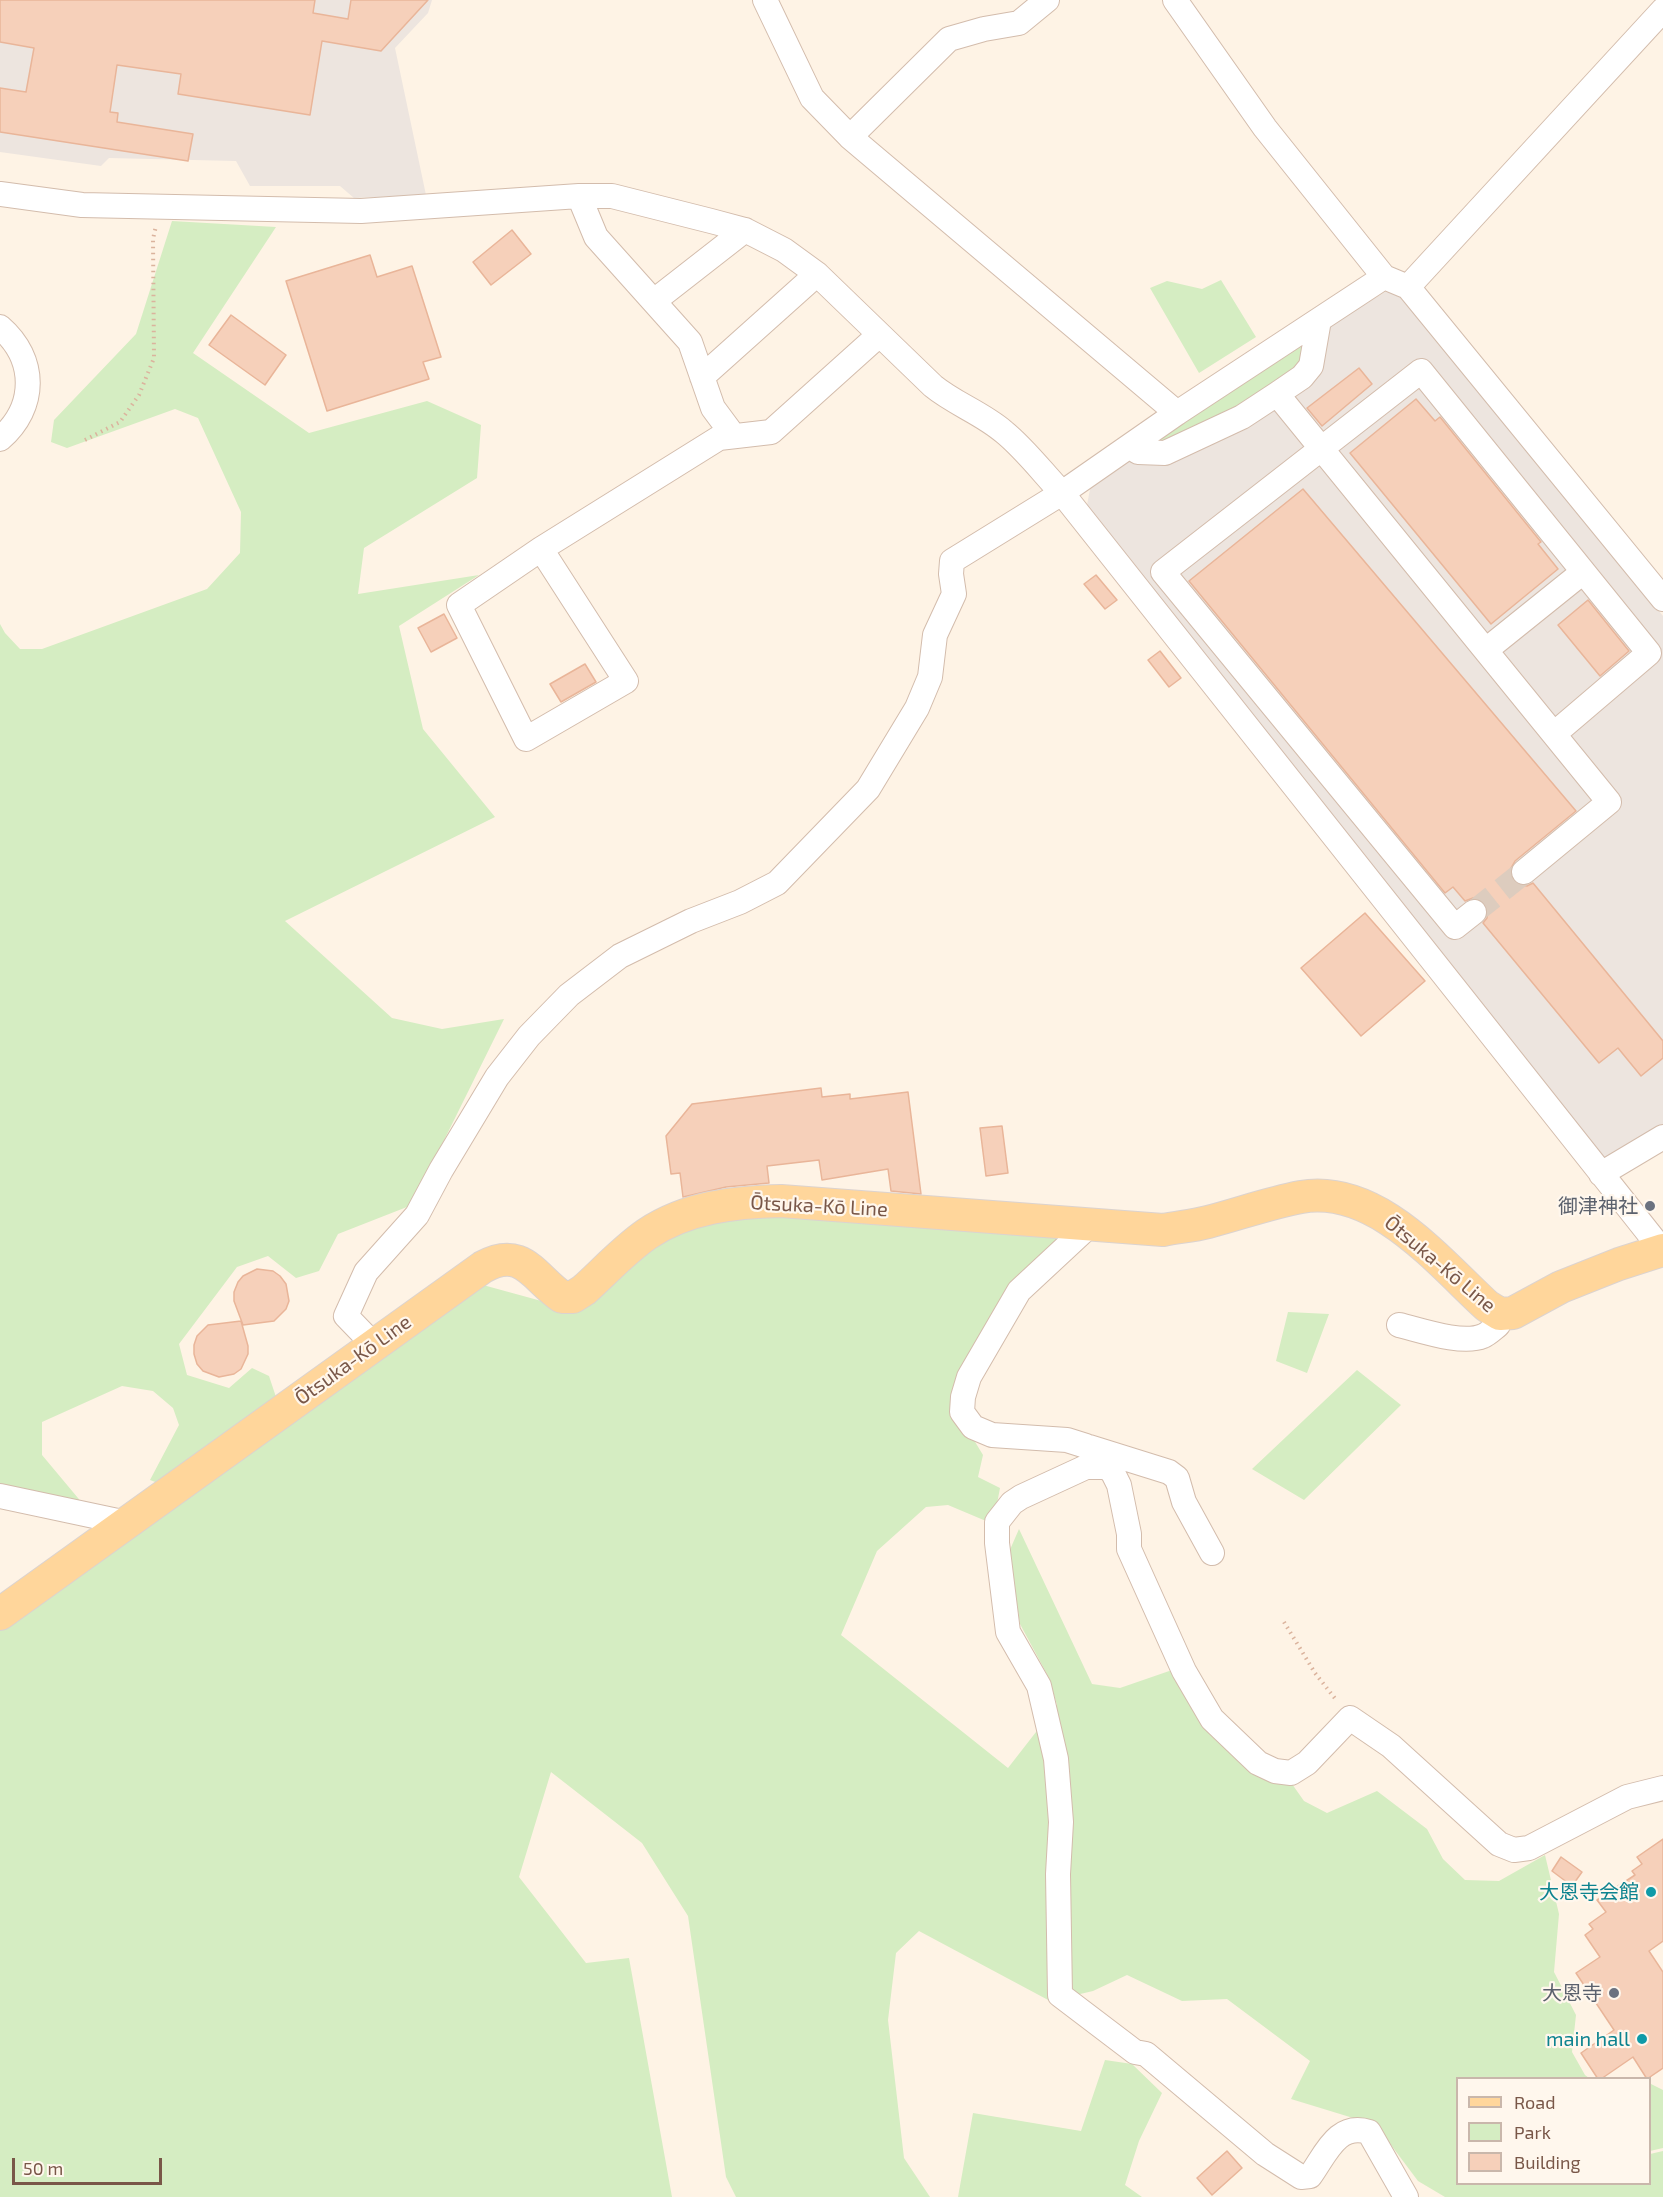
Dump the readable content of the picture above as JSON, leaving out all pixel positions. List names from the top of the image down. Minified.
{"streets":{"main road":["Ōtsuka-Kō Line"]},"places":["御津神社","大恩寺会館","大恩寺","main hall"],"legend":["Road","Park","Building"],"scale_bar":"50 m"}
